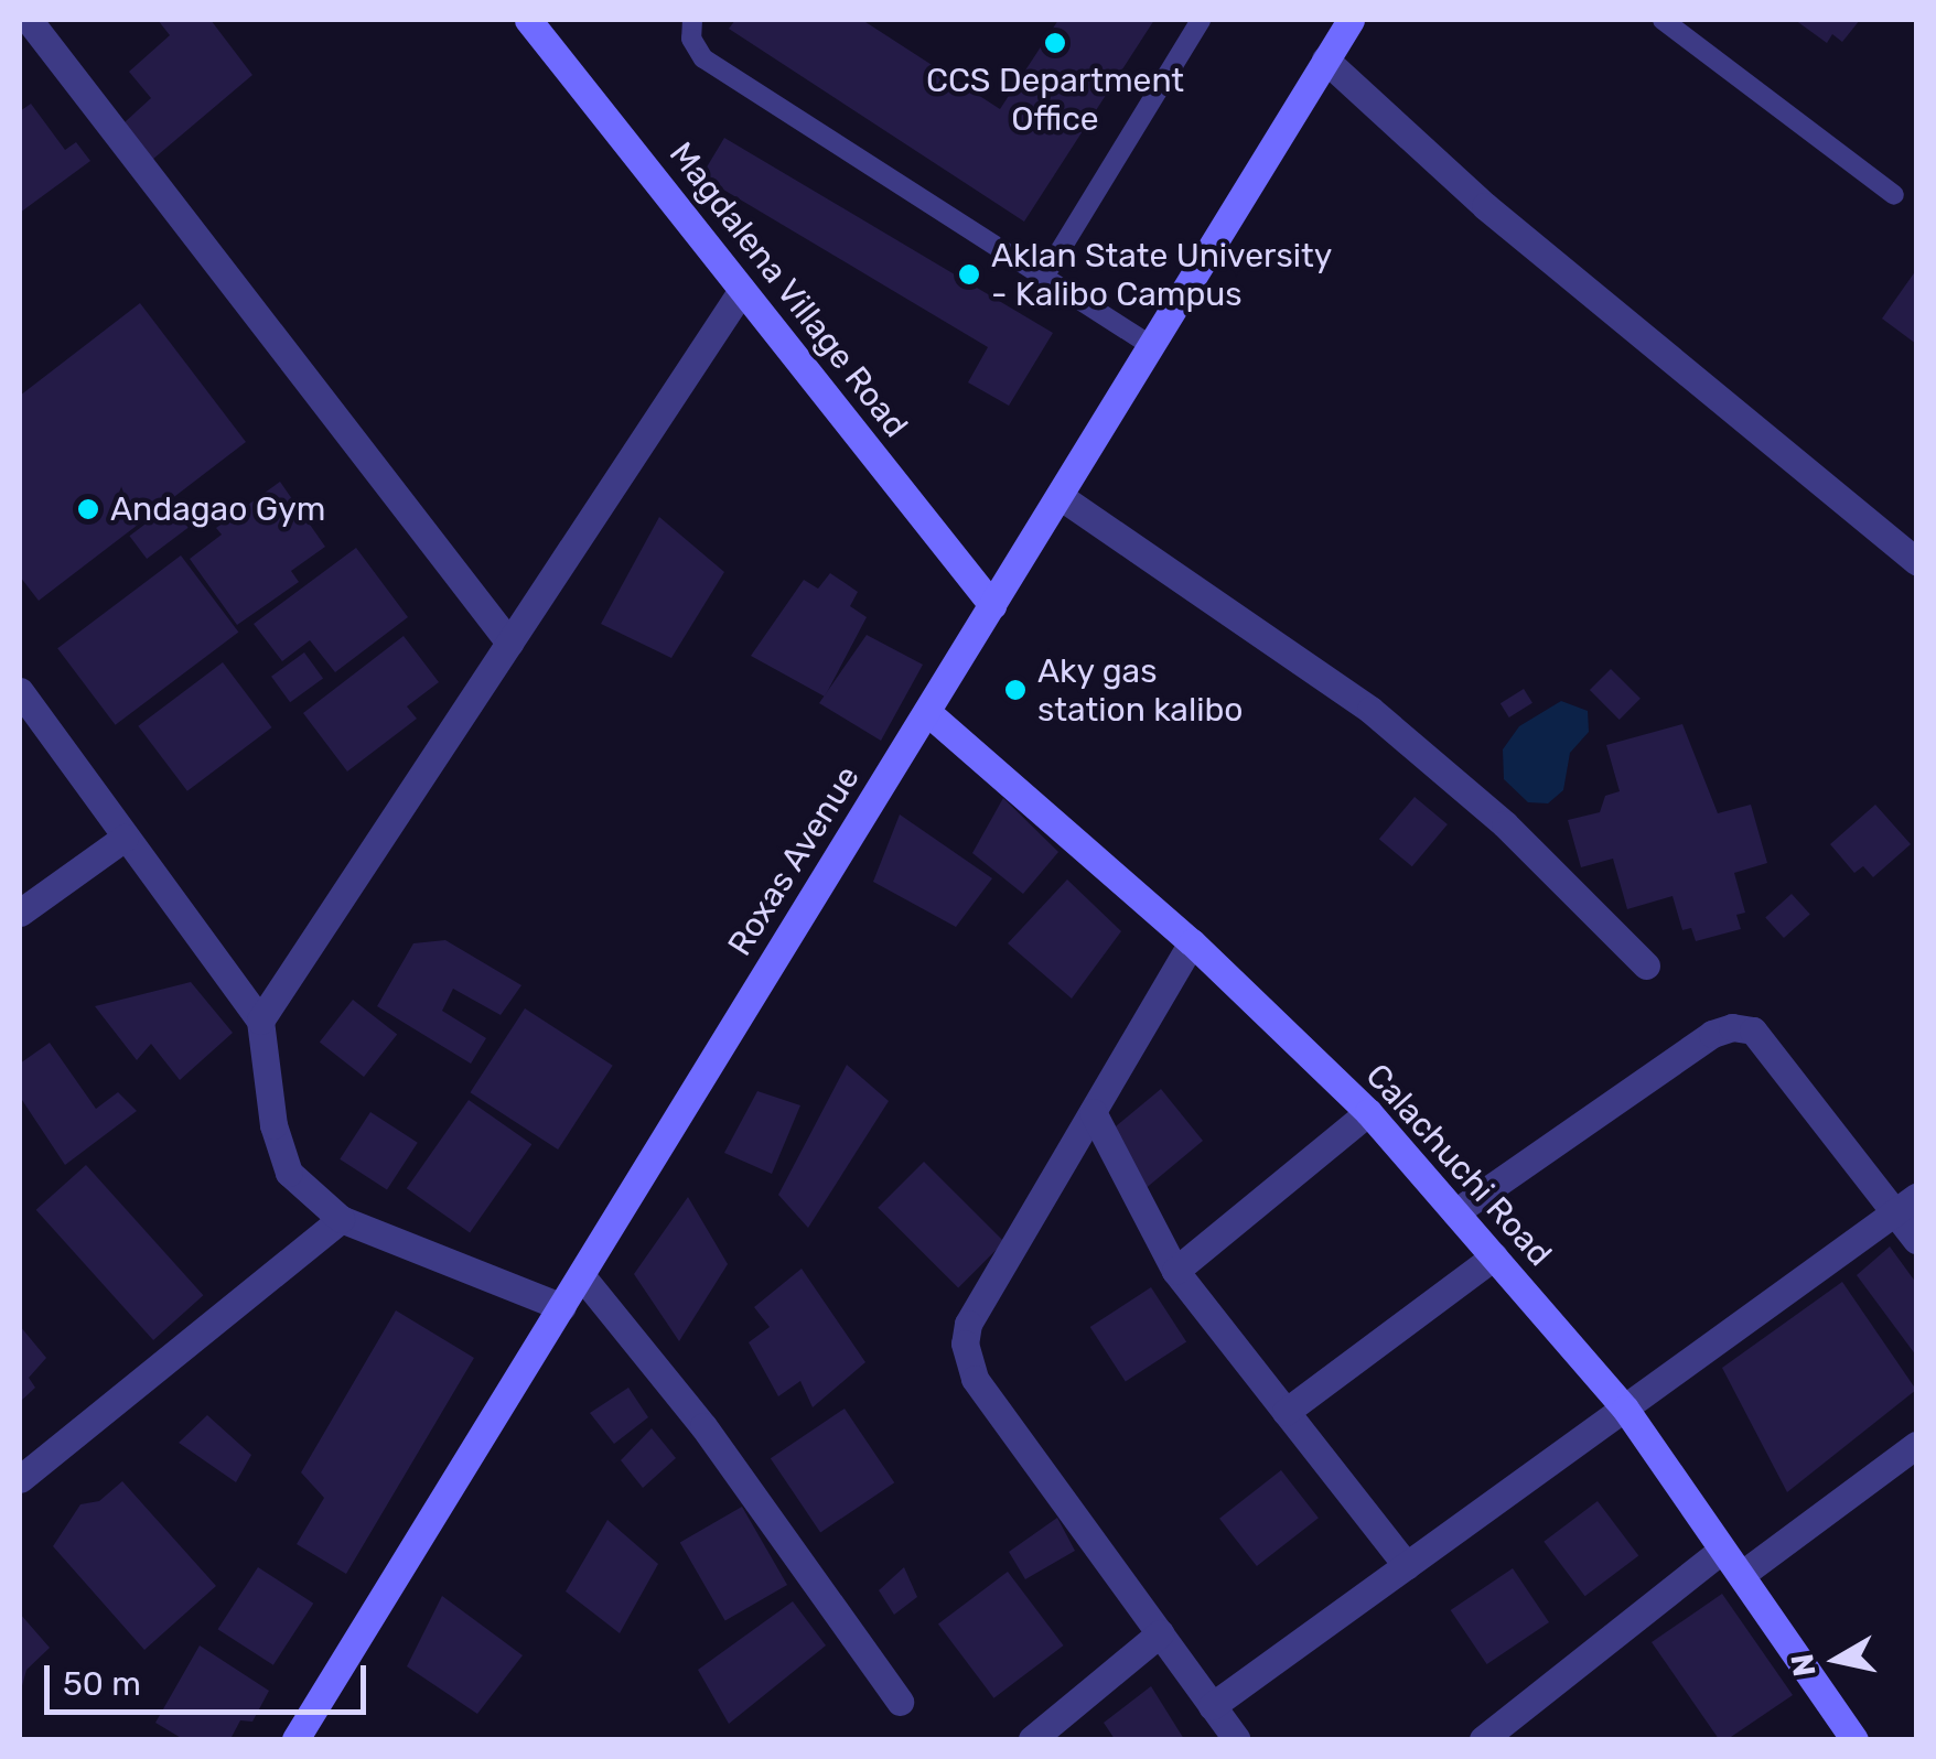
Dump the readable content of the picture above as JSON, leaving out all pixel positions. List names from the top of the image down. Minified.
{"streets":{"street":["Magdalena Village Road","Roxas Avenue","Calachuchi Road"]},"crossings":[["Magdalena Village Road","Roxas Avenue"],["Roxas Avenue","Calachuchi Road"]],"places":["CCS Department Office","Aklan State University - Kalibo Campus","Andagao Gym","Aky gas station kalibo"],"scale_bar":"50 m","north":"left"}
